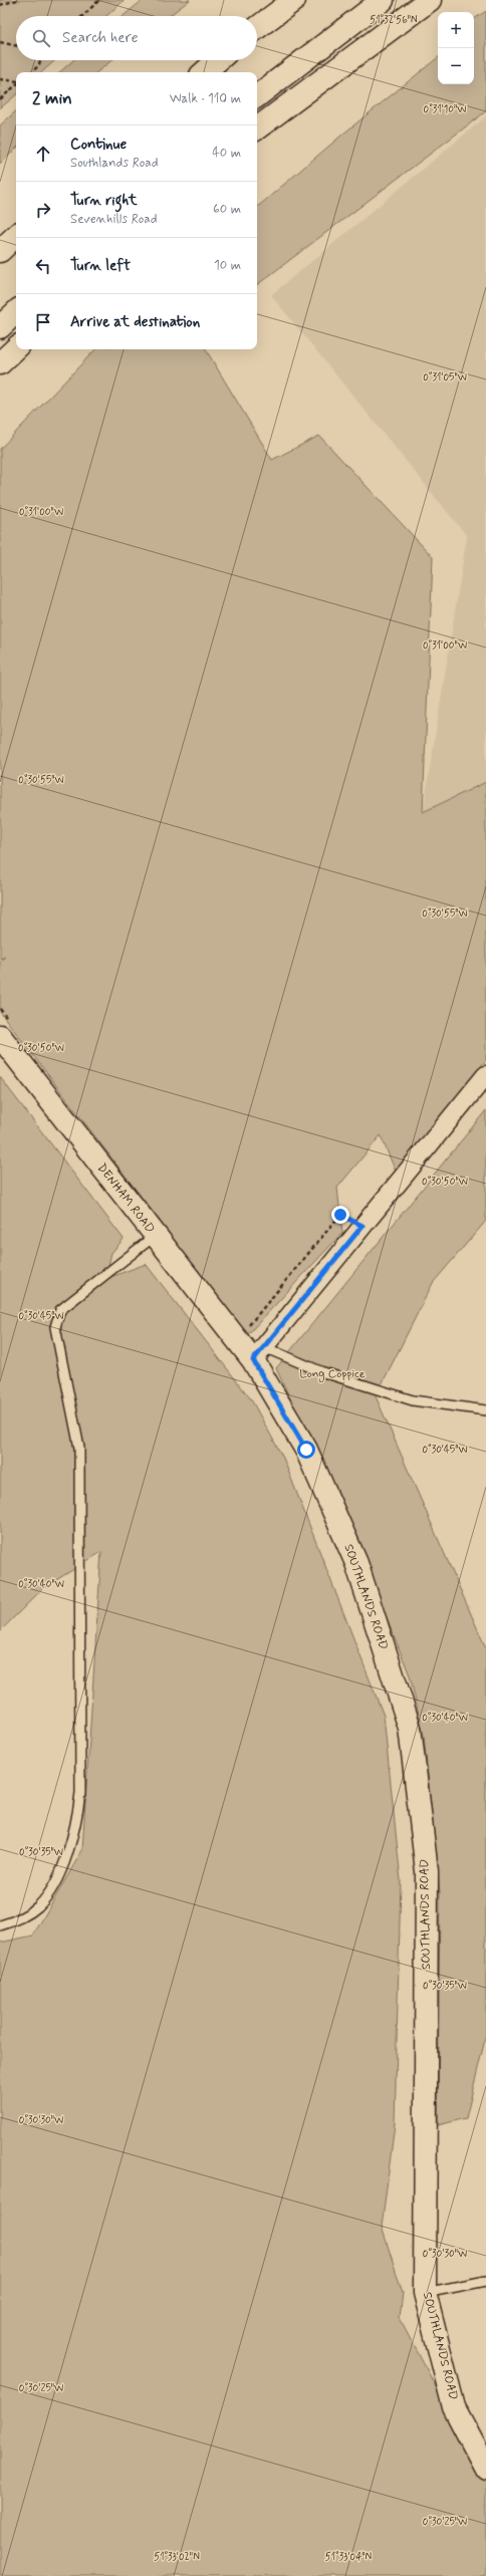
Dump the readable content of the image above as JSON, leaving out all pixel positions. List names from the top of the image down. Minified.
{"streets":{"main road":["DENHAM ROAD","SOUTHLANDS ROAD"]},"crossings":[["DENHAM ROAD","SOUTHLANDS ROAD"]],"parks":["Long Coppice"],"page":{"map_buttons":["+","−"],"search":"Search here","heading":["2 min","Walk · 110 m"],"list":[["Continue","Southlands Road","40 m"],["Turn right","Sevenhills Road","60 m"],["Turn left","10 m"],"Arrive at destination"]},"coordinates":["51°32'56\"N","0°31'10\"W","0°31'05\"W","0°31'00\"W","0°30'55\"W","0°30'50\"W","0°30'45\"W","0°30'40\"W","0°30'35\"W","0°30'30\"W","0°30'25\"W","51°33'02\"N","51°33'04\"N"]}
